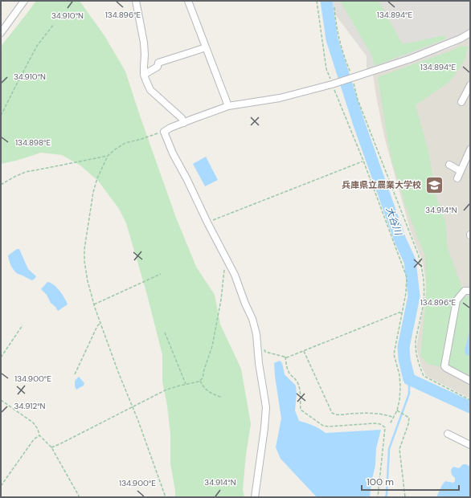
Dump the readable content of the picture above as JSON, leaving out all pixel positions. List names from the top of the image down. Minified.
{"water":["大谷川"],"places":{"school or university":["兵庫県立農業大学校"]},"scale_bar":"100 m","coordinates":["134.896°E","134.894°E","34.910°N","134.898°E","34.914°N","134.900°E","34.912°N"]}
